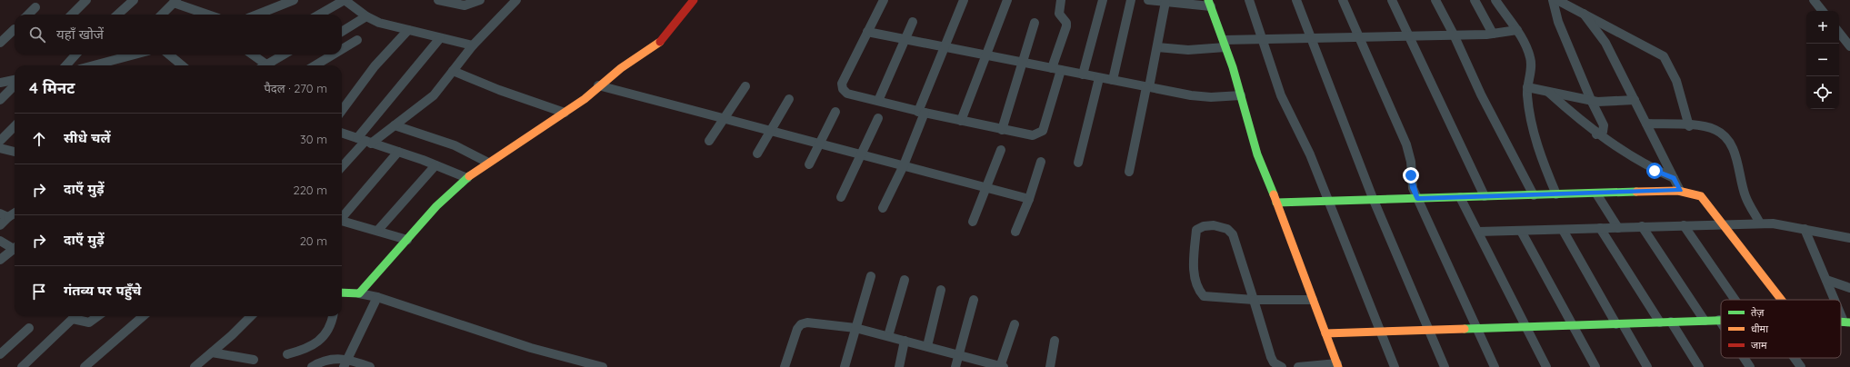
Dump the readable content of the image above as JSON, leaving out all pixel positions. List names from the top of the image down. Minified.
{"legend":["तेज़","धीमा","जाम"],"page":{"map_buttons":["+","−"],"search":"यहाँ खोजें","heading":["4 मिनट","पैदल · 270 m"],"list":[["सीधे चलें","30 m"],["दाएँ मुड़ें","220 m"],["दाएँ मुड़ें","20 m"],"गंतव्य पर पहुँचे"]}}
